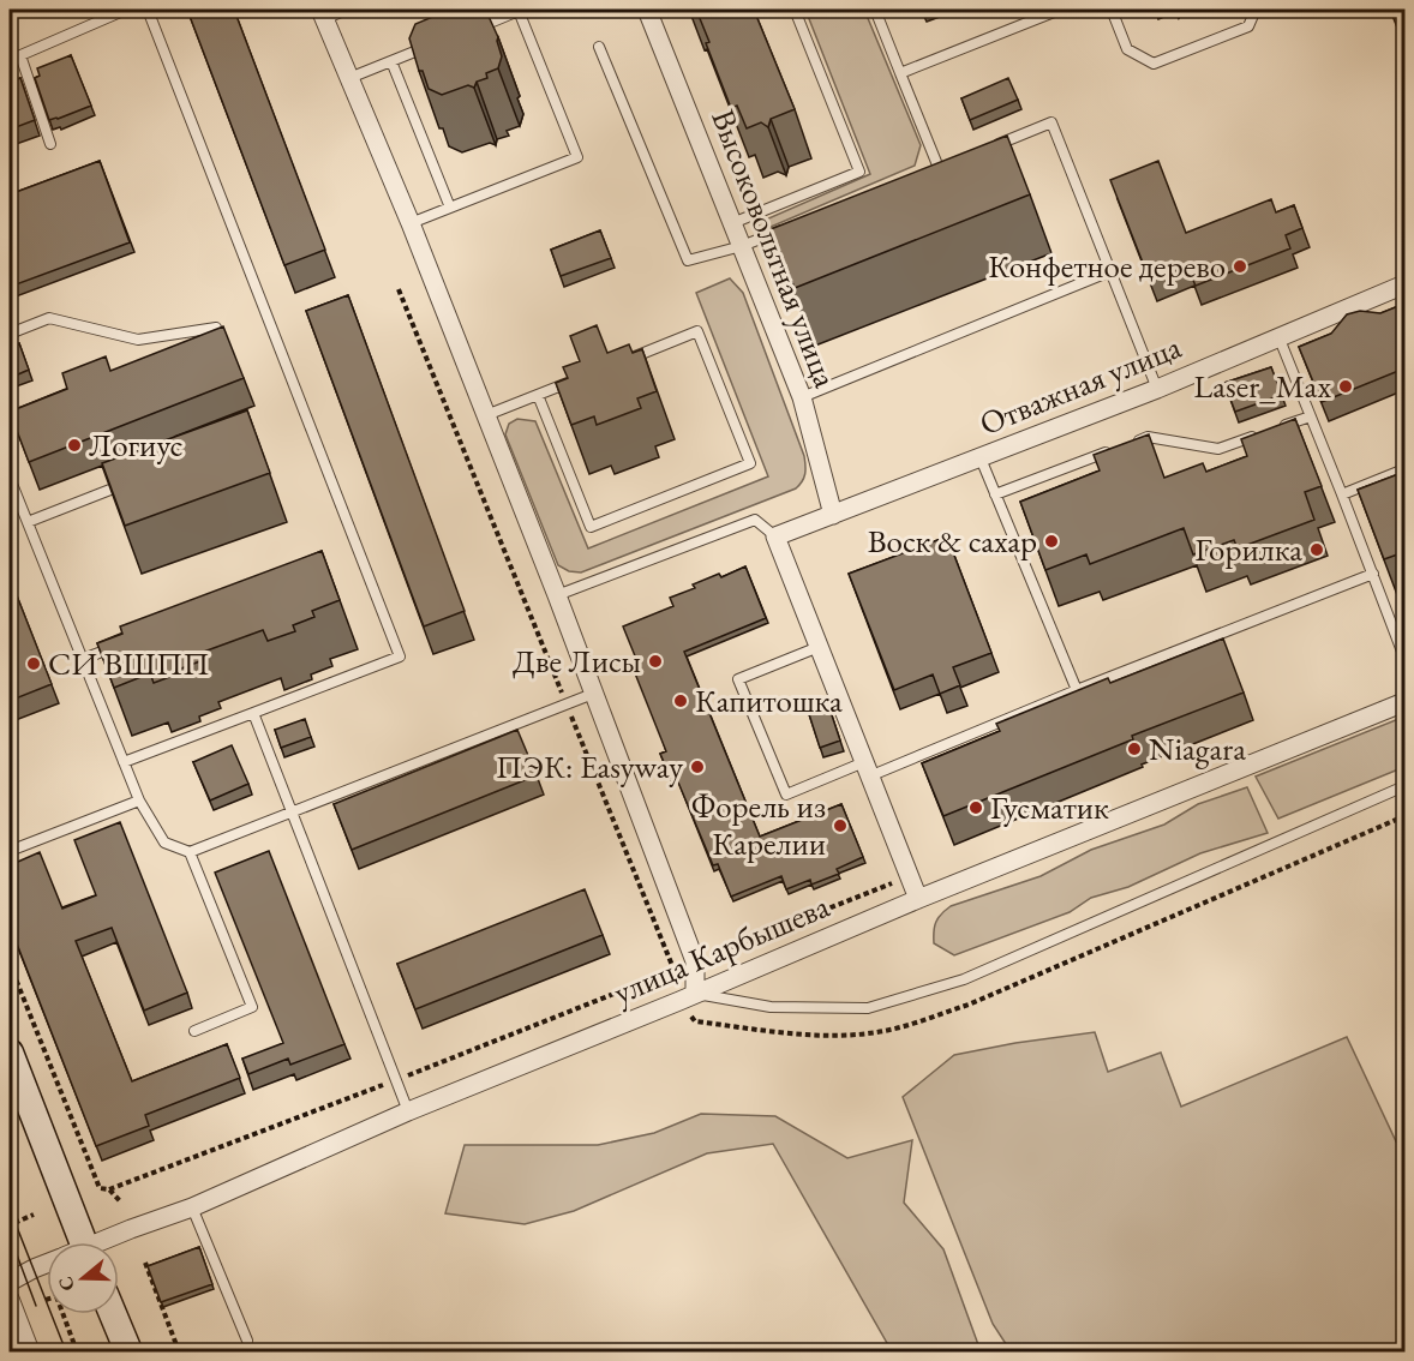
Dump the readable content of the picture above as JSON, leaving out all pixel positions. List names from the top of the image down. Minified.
{"streets":{"street":["Высоковольтная улица","Отважная улица","улица Карбышева"]},"crossings":[["Высоковольтная улица","Отважная улица"]],"places":["Конфетное дерево","Laser_Max","Логиус","Воск & сахар","Горилка","Две Лисы","СИ ВШПП","Капитошка","Niagara","ПЭК: Easyway","Гусматик","Форель из Карелии"],"north":"left"}
